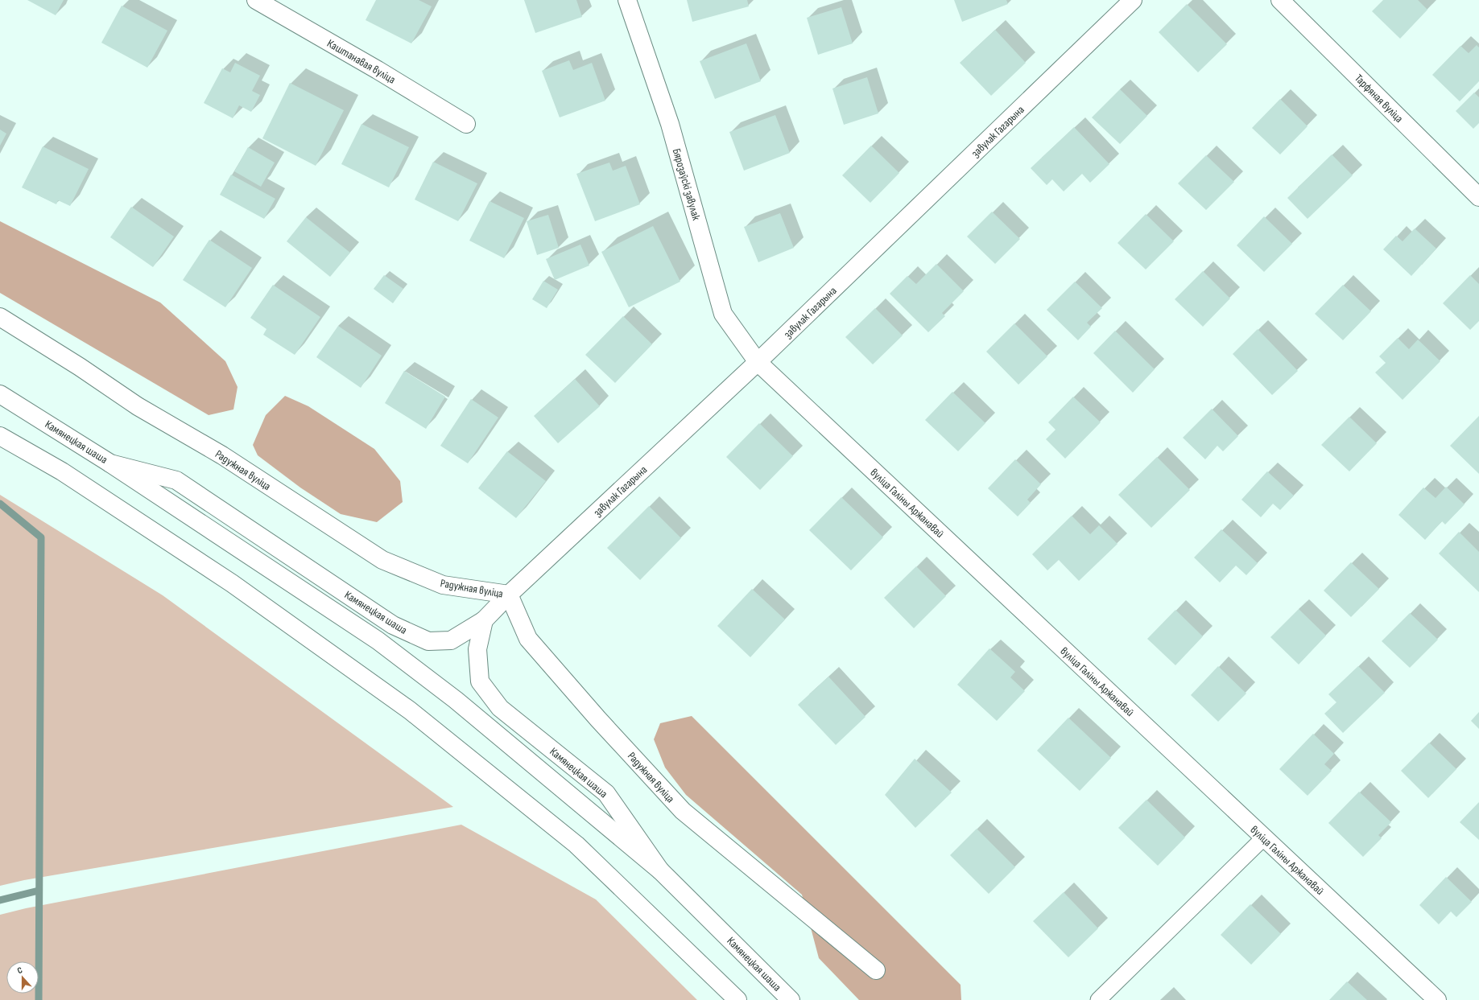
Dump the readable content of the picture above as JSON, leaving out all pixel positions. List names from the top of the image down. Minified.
{"streets":{"street":["Каштанавая вуліца","Тарфяная вуліца","завулак Гагарына","Бярозаўскі завулак","Камянецкая шаша","Радужная вуліца","вуліца Галіны Аржанавай"]},"crossings":[["завулак Гагарына","Бярозаўскі завулак"],["завулак Гагарына","Камянецкая шаша"],["завулак Гагарына","Радужная вуліца"],["завулак Гагарына","вуліца Галіны Аржанавай"],["Бярозаўскі завулак","вуліца Галіны Аржанавай"]],"north":"top"}
